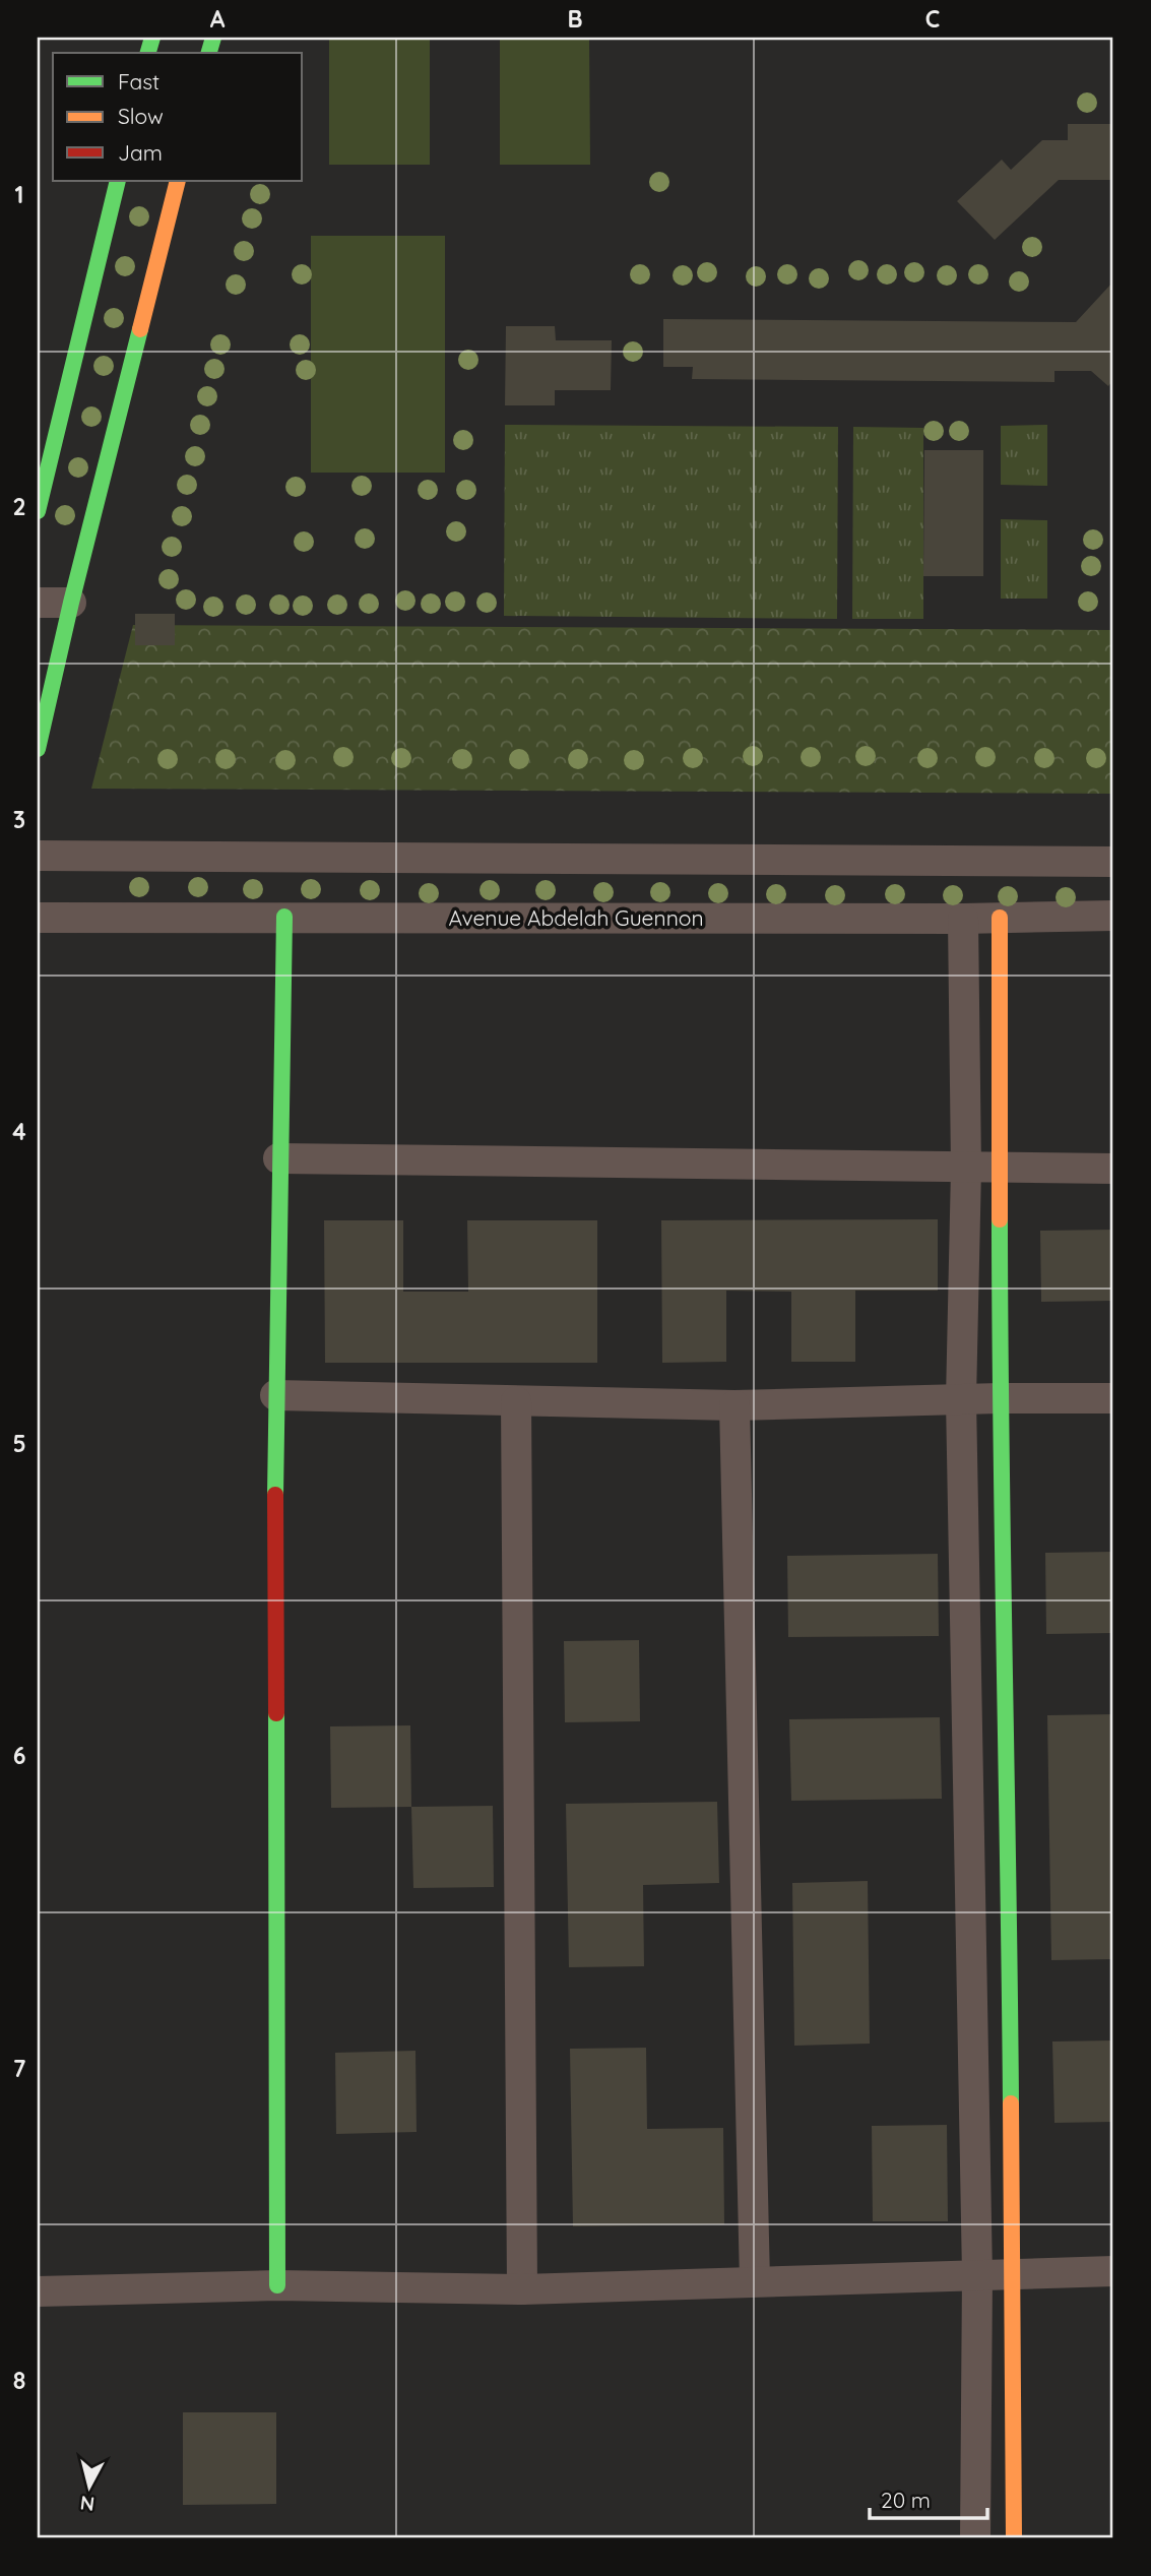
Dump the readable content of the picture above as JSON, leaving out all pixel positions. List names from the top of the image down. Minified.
{"streets":{"street":["Avenue Abdelah Guennon"]},"legend":["Fast","Slow","Jam"],"scale_bar":"20 m","north":"bottom","grid":{"columns":["A","B","C"],"rows":["1","2","3","4","5","6","7","8"]}}
